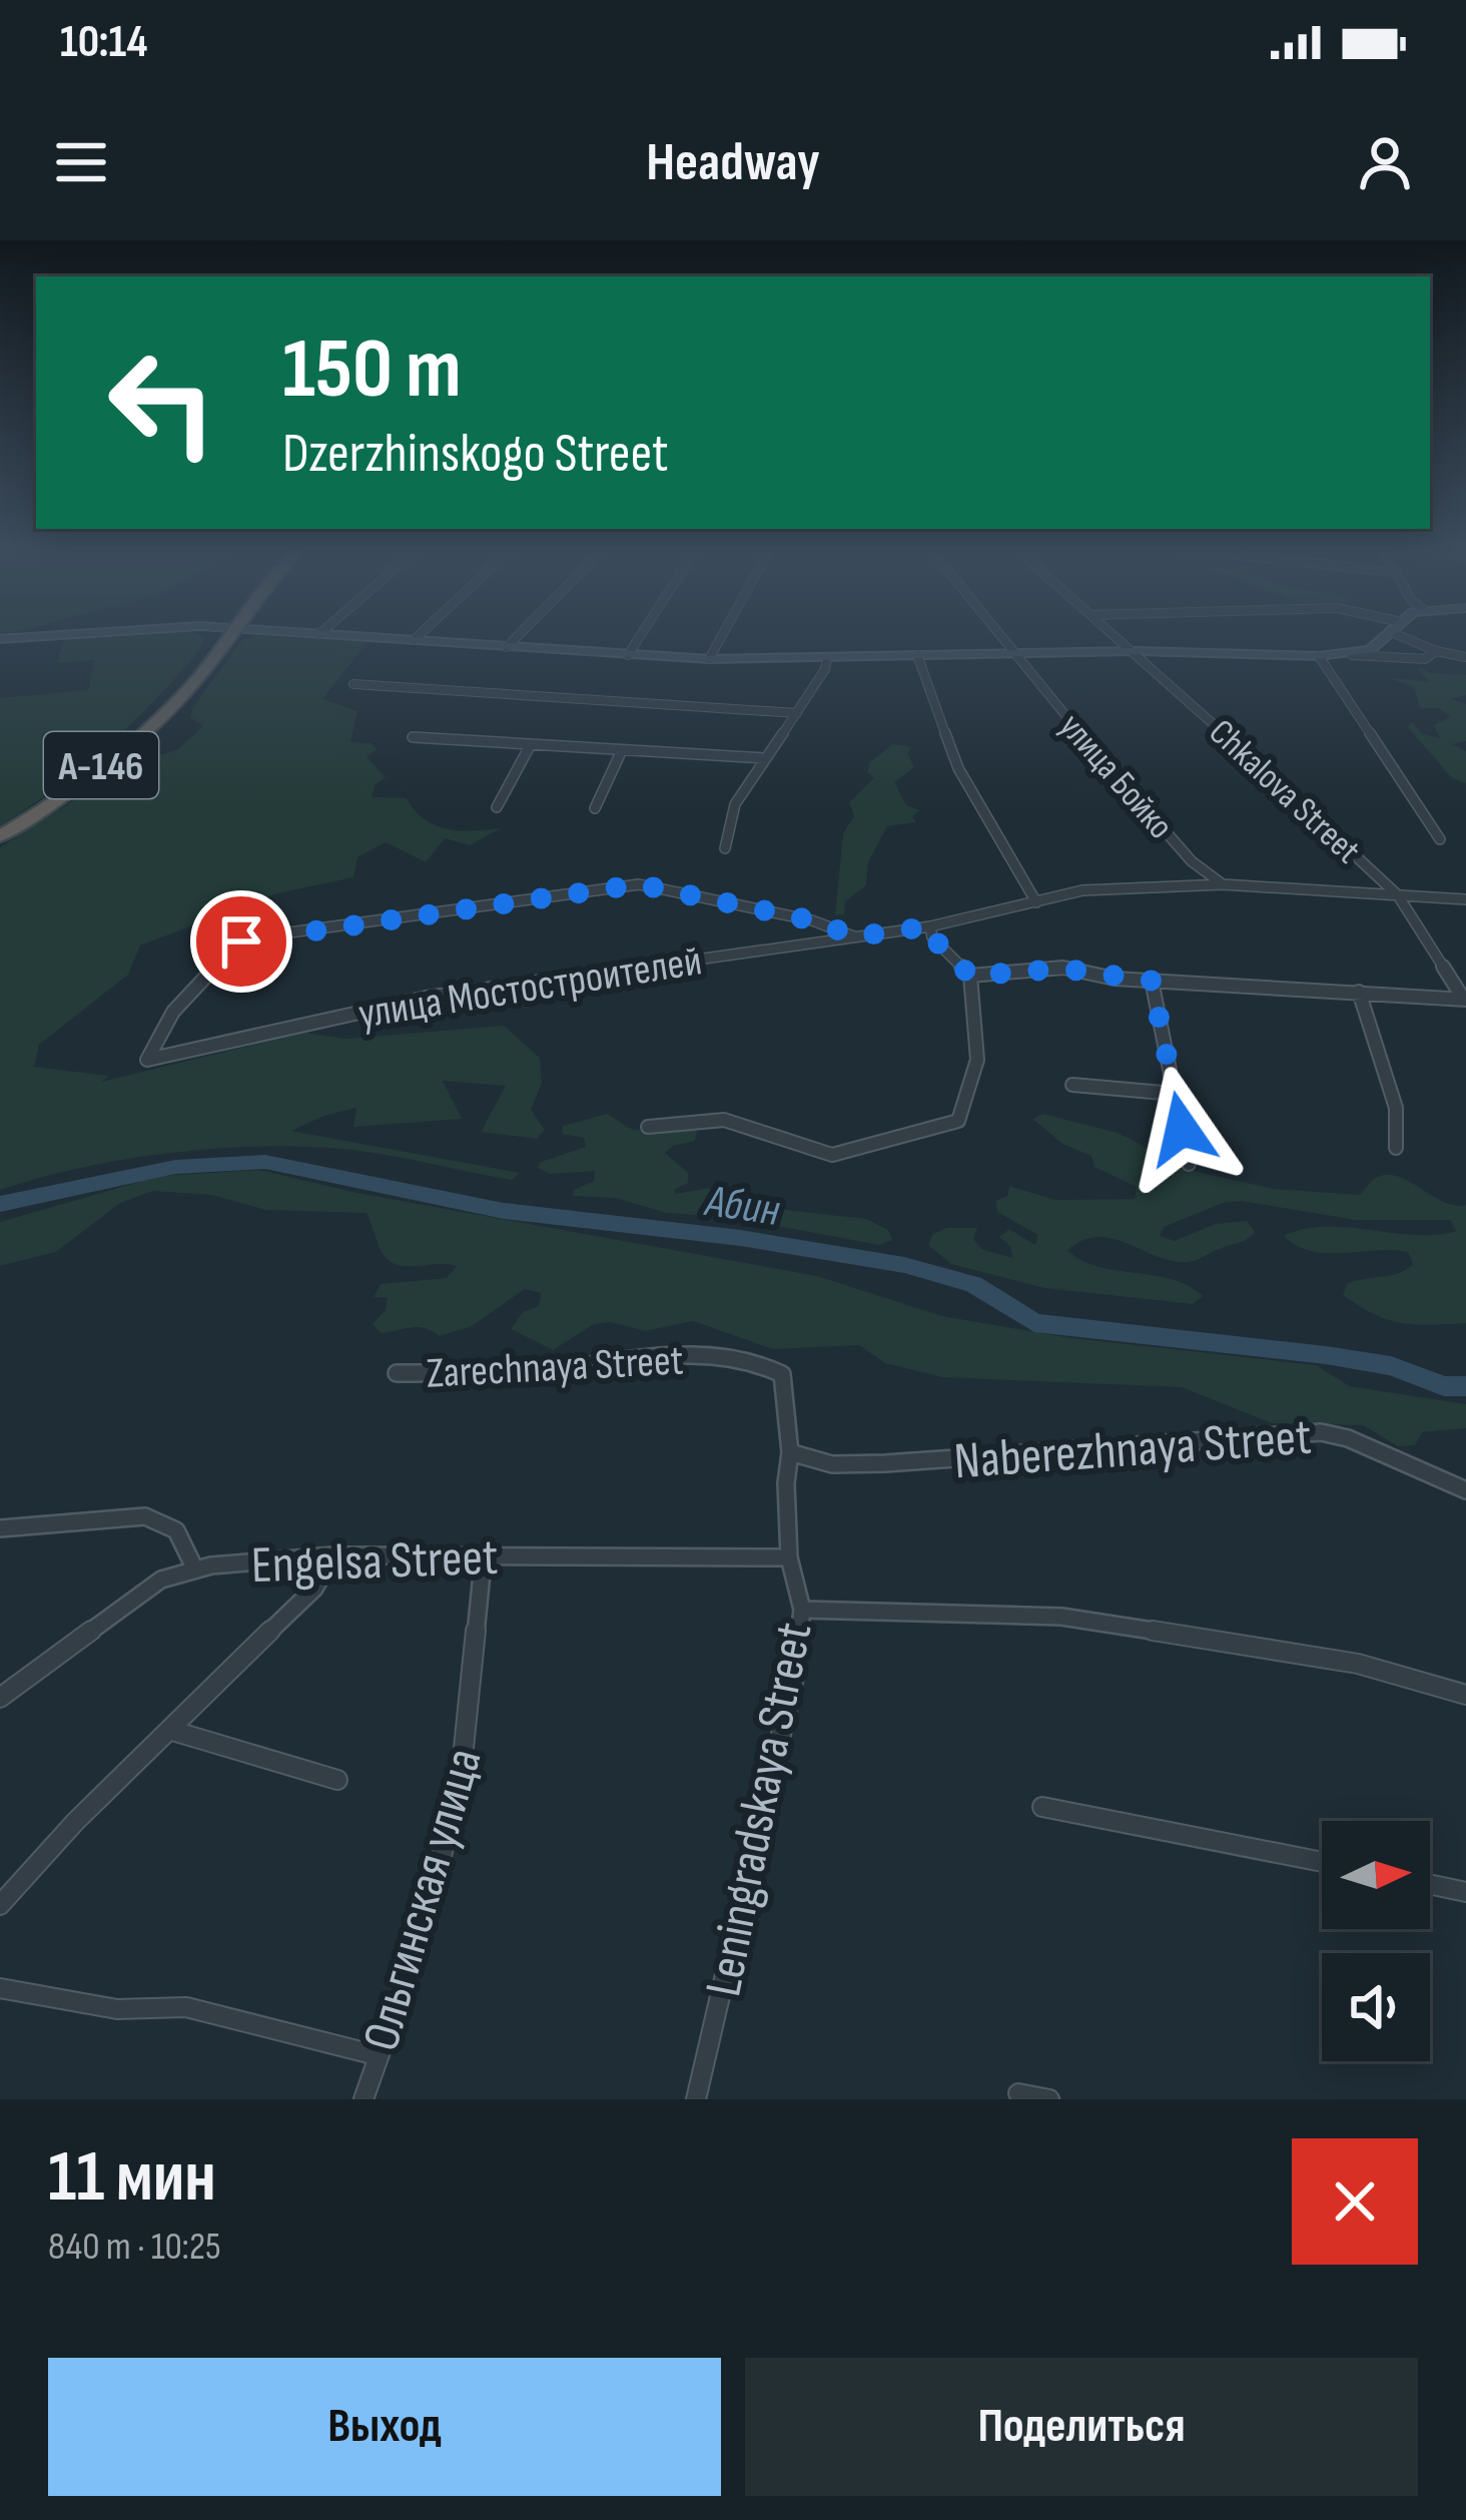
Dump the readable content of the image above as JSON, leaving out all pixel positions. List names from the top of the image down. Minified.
{"streets":{"highway":["А-146"],"street":["улица Бойко","Chkalova Street","улица Мостостроителей","Zarechnaya Street","Naberezhnaya Street","Engelsa Street","Leningradskaya Street","Ольгинская улица"]},"crossings":[["Zarechnaya Street","Leningradskaya Street"],["Naberezhnaya Street","Leningradskaya Street"],["Engelsa Street","Leningradskaya Street"],["Engelsa Street","Ольгинская улица"]],"water":["Абин"],"north":"right","page":{"status":"10:14","header":"Headway","turn":["150 m","Dzerzhinskogo Street"],"heading":["11 мин","840 m · 10:25"],"buttons":["Выход","Поделиться"]}}
